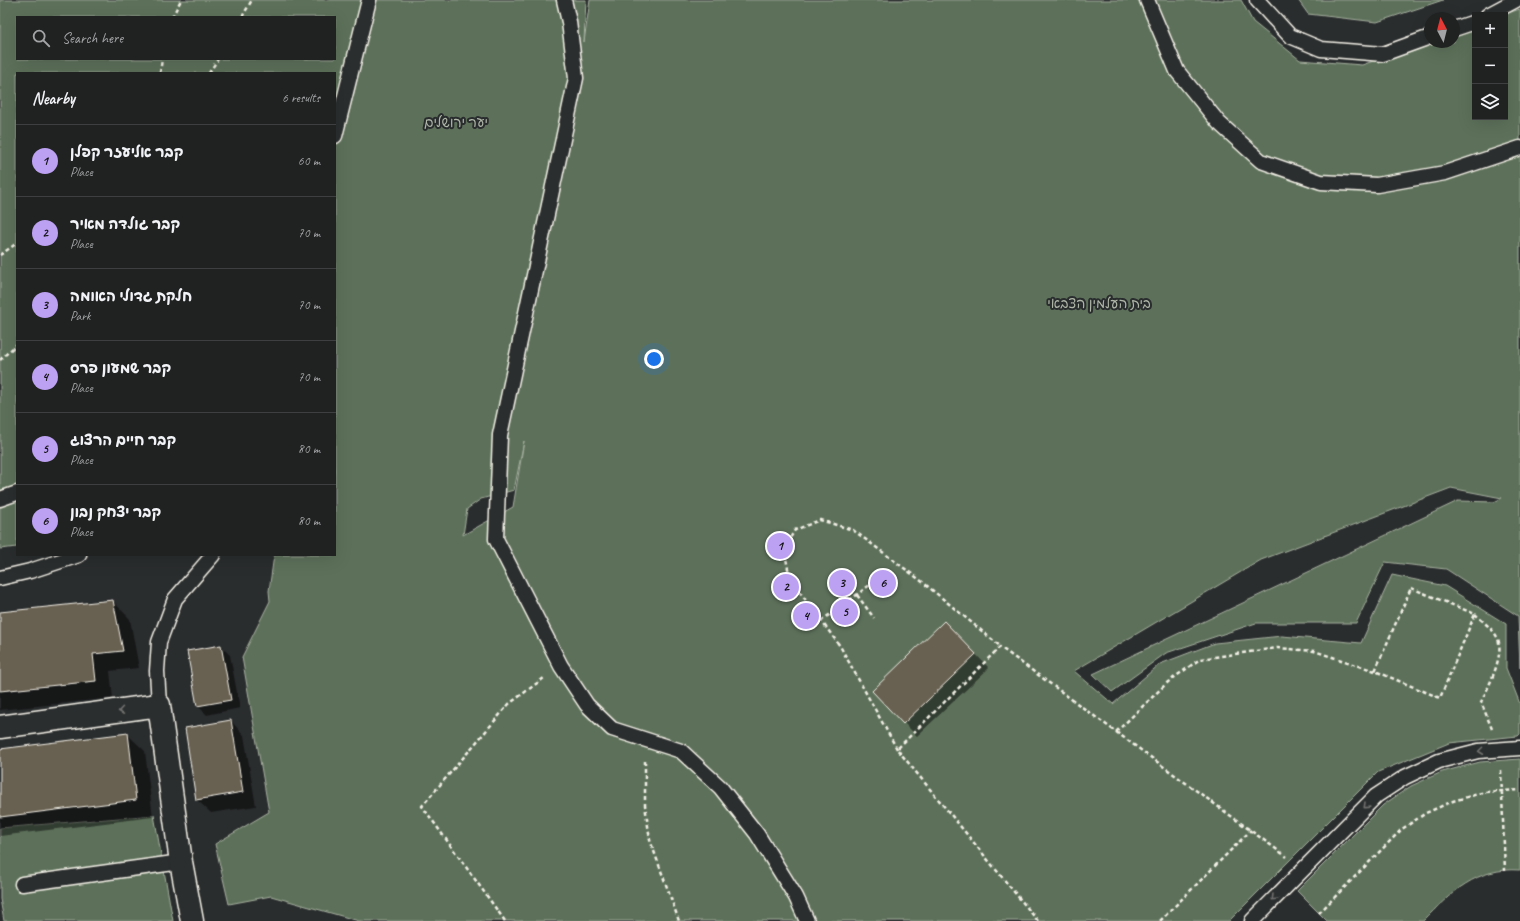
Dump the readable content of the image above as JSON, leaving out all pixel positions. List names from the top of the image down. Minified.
{"parks":["יער ירושלים","בית העלמין הצבאי"],"north":"top","page":{"map_buttons":["+","−"],"search":"Search here","heading":["Nearby","6 results"],"list":[{"mark":"1","name":"קבר אליעזר קפלן","note":"Place","value":"60 m"},{"mark":"2","name":"קבר גולדה מאיר","note":"Place","value":"70 m"},{"mark":"3","name":"חלקת גדולי האומה","note":"Park","value":"70 m"},{"mark":"4","name":"קבר שמעון פרס","note":"Place","value":"70 m"},{"mark":"5","name":"קבר חיים הרצוג","note":"Place","value":"80 m"},{"mark":"6","name":"קבר יצחק נבון","note":"Place","value":"80 m"}],"pins":["1","3","6","2","5","4"]}}
